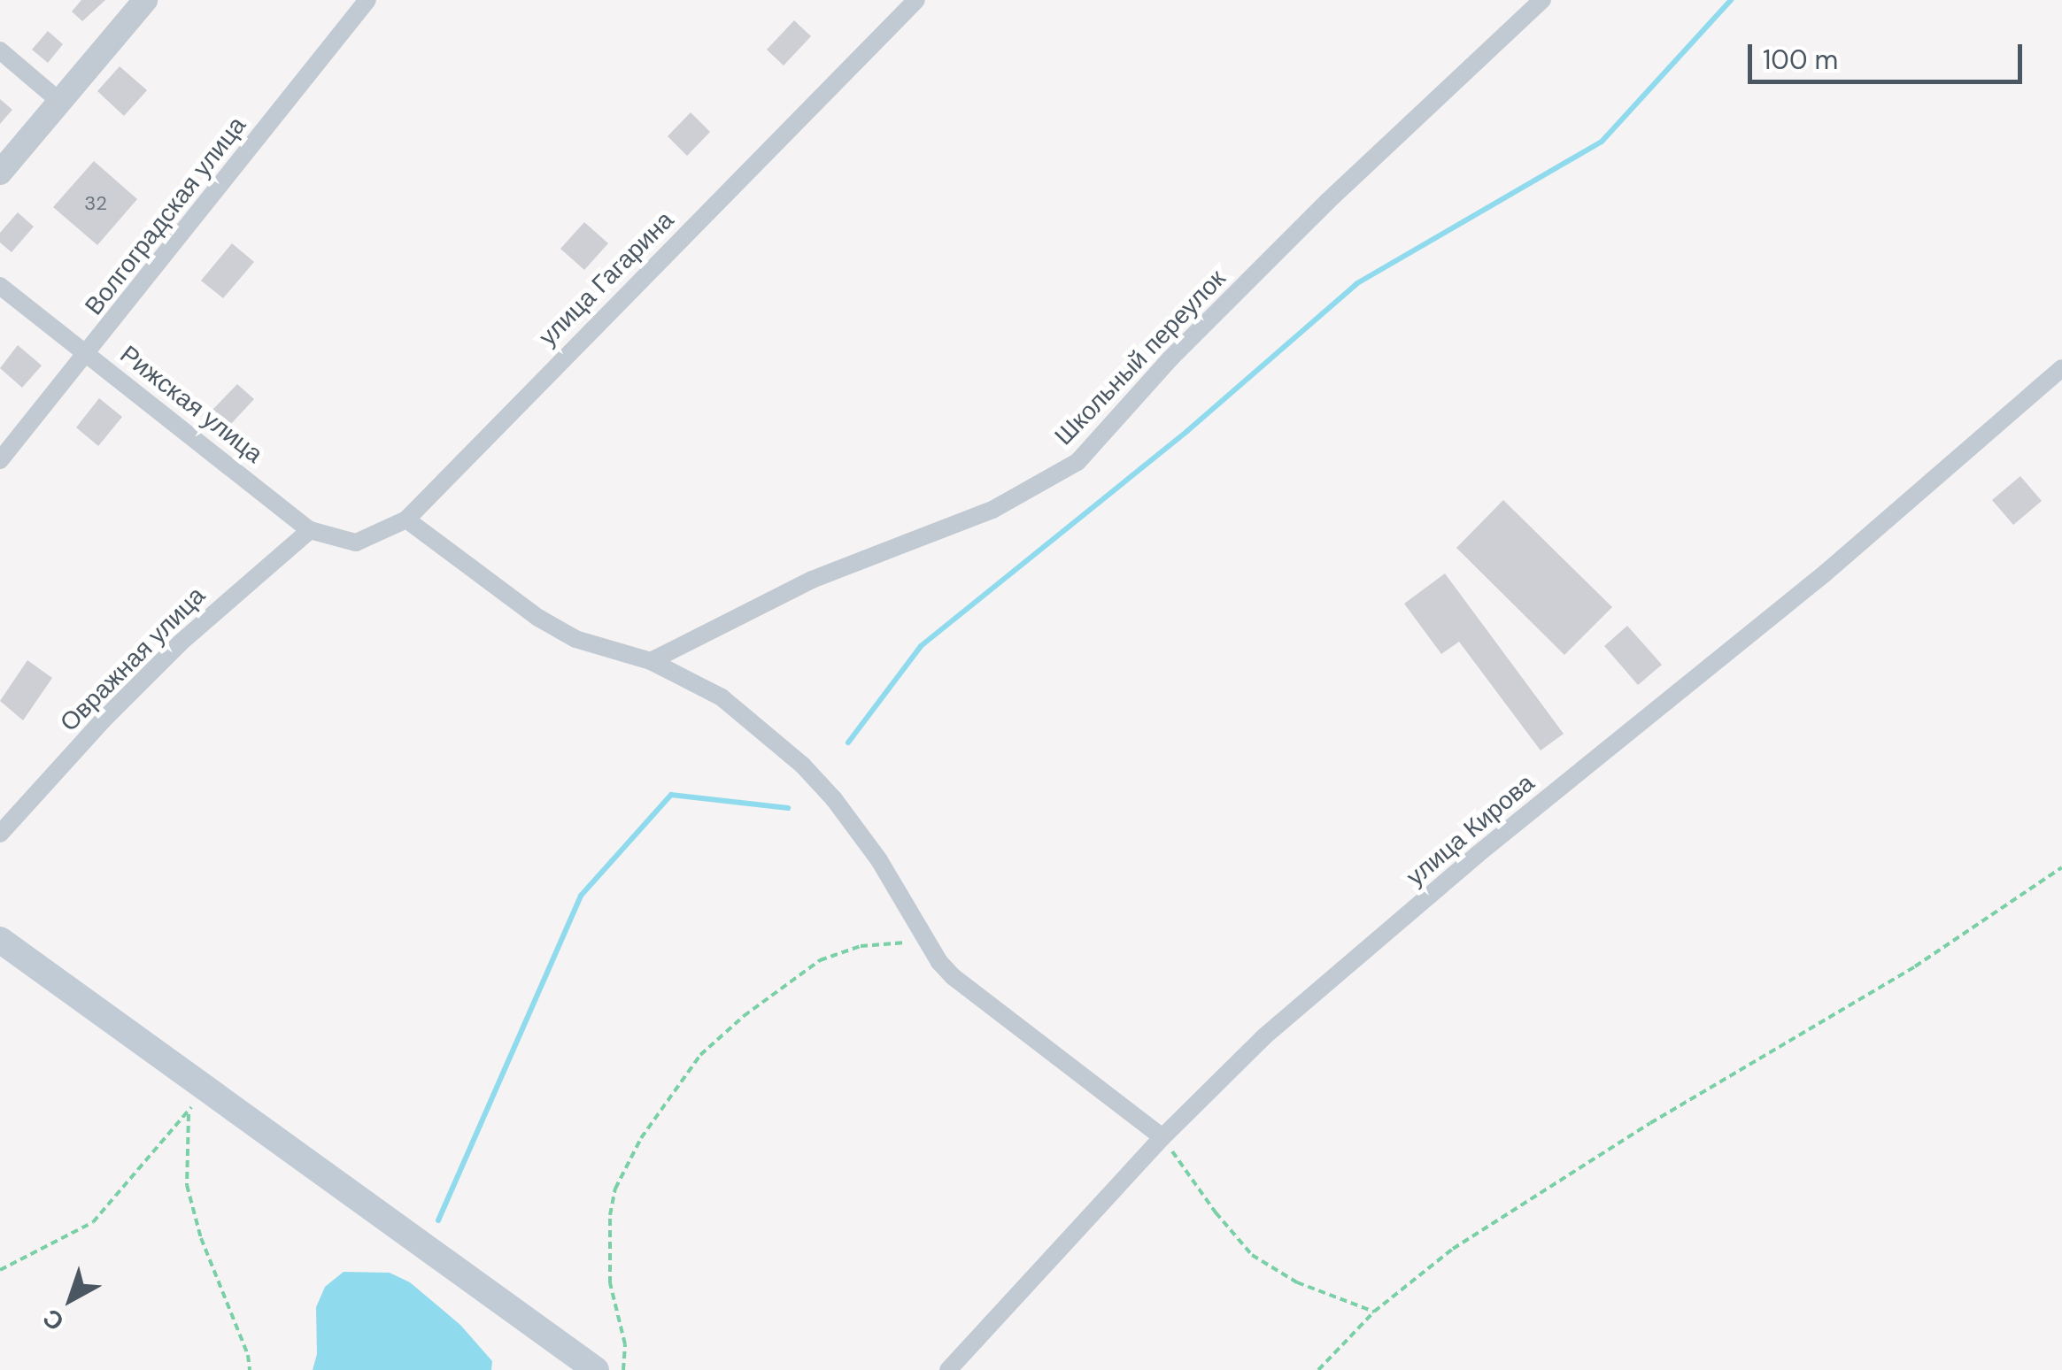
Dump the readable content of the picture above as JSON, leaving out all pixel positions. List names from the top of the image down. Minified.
{"streets":{"street":["Волгоградская улица","улица Гагарина","Школьный переулок","Рижская улица","Овражная улица","улица Кирова"]},"crossings":[["Волгоградская улица","Рижская улица"],["улица Гагарина","Рижская улица"],["улица Гагарина","Овражная улица"],["Рижская улица","Овражная улица"]],"house_numbers":["32"],"scale_bar":"100 m","north":"bottom left"}
